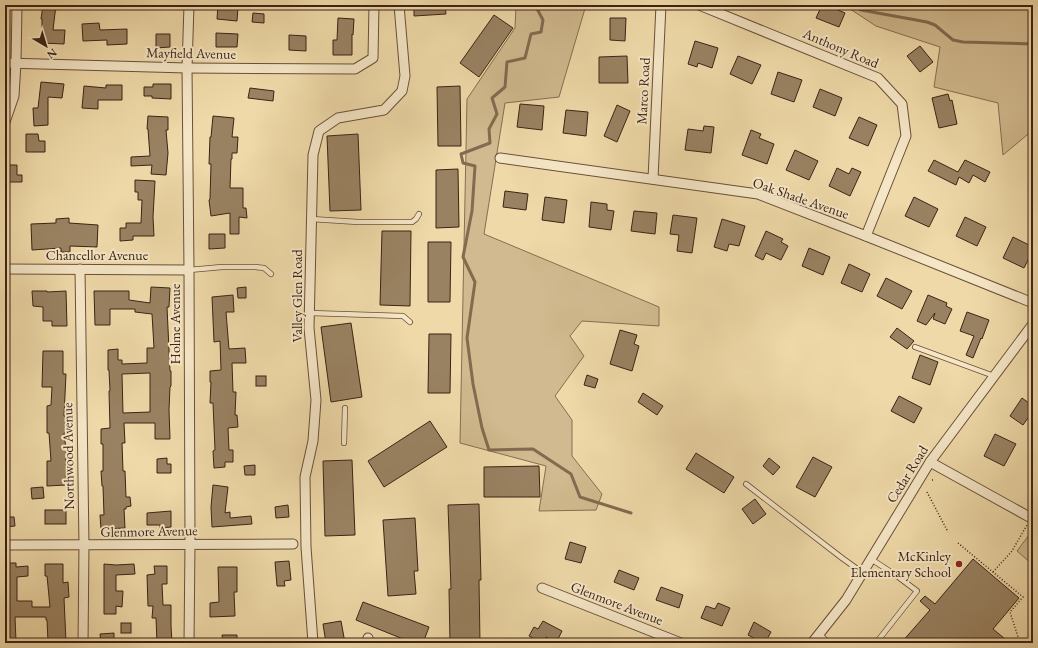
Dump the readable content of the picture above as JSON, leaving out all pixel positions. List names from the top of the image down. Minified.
{"streets":{"street":["Anthony Road","Mayfield Avenue","Marco Road","Oak Shade Avenue","Chancellor Avenue","Valley Glen Road","Holme Avenue","Northwood Avenue","Cedar Road","Glenmore Avenue"]},"crossings":[["Anthony Road","Oak Shade Avenue"],["Mayfield Avenue","Holme Avenue"],["Marco Road","Oak Shade Avenue"],["Chancellor Avenue","Holme Avenue"],["Chancellor Avenue","Northwood Avenue"],["Holme Avenue","Glenmore Avenue"],["Northwood Avenue","Glenmore Avenue"]],"places":["McKinley Elementary School"],"north":"bottom right"}
